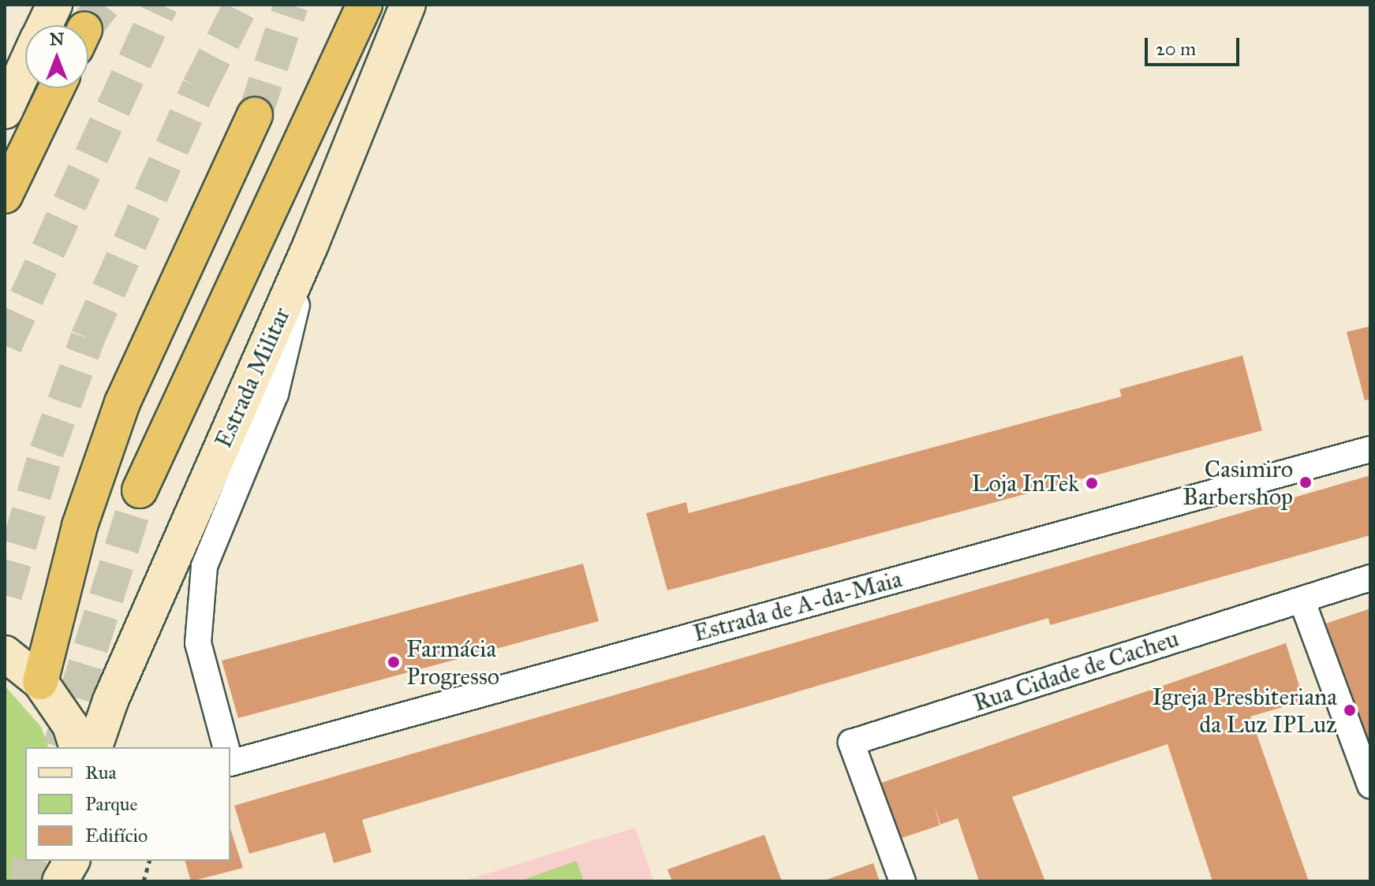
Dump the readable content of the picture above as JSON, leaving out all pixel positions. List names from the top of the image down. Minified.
{"streets":{"main road":["Estrada Militar"],"street":["Estrada de A-da-Maia","Rua Cidade de Cacheu"]},"places":["Casimiro Barbershop","Loja InTek","Farmácia Progresso","Igreja Presbiteriana da Luz IPLuz"],"legend":["Rua","Parque","Edifício"],"scale_bar":"20 m","north":"top"}
